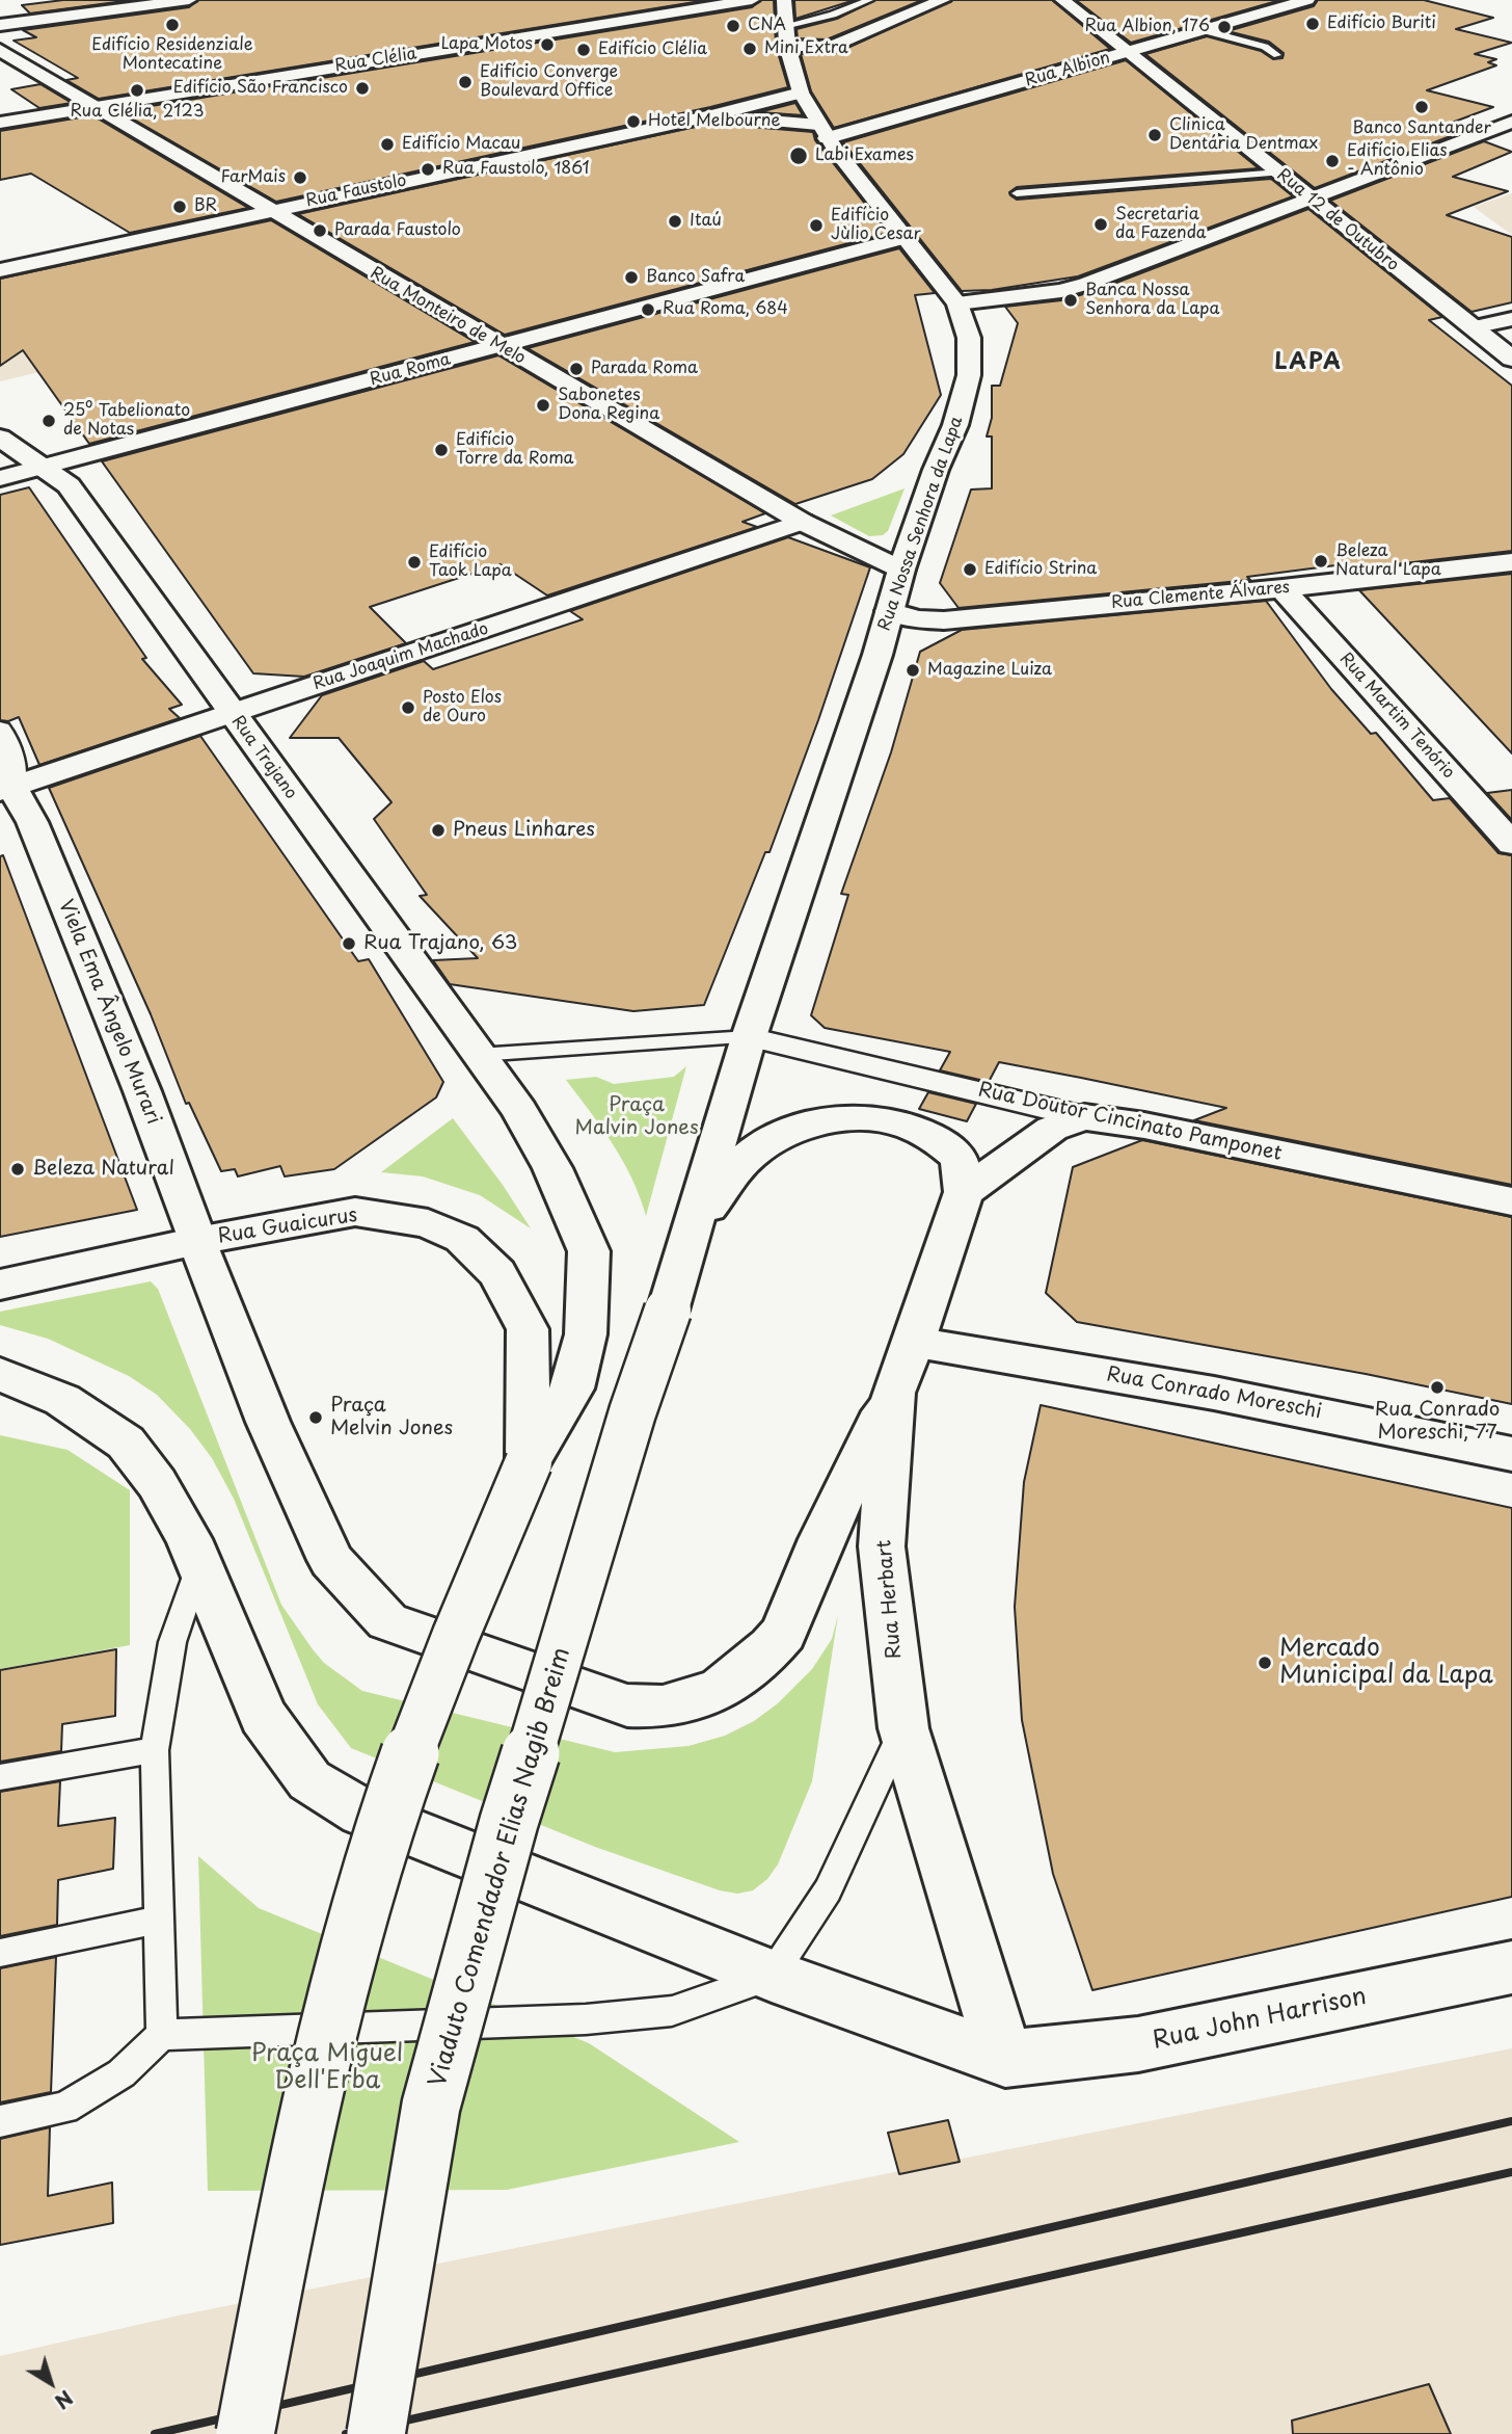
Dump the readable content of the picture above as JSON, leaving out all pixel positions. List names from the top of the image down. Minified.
{"streets":{"street":["Rua Clélia","Rua Albion","Rua Faustolo","Rua 12 de Outubro","Rua Monteiro de Melo","Rua Roma","Rua Nossa Senhora da Lapa","Rua Clemente Álvares","Rua Joaquim Machado","Rua Martim Tenório","Rua Trajano","Viela Ema Ângelo Murari","Rua Doutor Cincinato Pamponet","Rua Guaicurus","Rua Conrado Moreschi","Rua Herbart","Viaduto Comendador Elias Nagib Breim","Rua John Harrison"]},"crossings":[["Rua Clélia","Rua Monteiro de Melo"],["Rua Albion","Rua Faustolo"],["Rua Albion","Rua 12 de Outubro"],["Rua Albion","Rua Nossa Senhora da Lapa"],["Rua Faustolo","Rua Monteiro de Melo"],["Rua Faustolo","Rua Nossa Senhora da Lapa"],["Rua Monteiro de Melo","Rua Roma"],["Rua Monteiro de Melo","Rua Nossa Senhora da Lapa"],["Rua Monteiro de Melo","Rua Joaquim Machado"],["Rua Roma","Rua Nossa Senhora da Lapa"],["Rua Roma","Rua Trajano"],["Rua Nossa Senhora da Lapa","Rua Clemente Álvares"],["Rua Nossa Senhora da Lapa","Rua Doutor Cincinato Pamponet"],["Rua Clemente Álvares","Rua Martim Tenório"],["Rua Joaquim Machado","Rua Trajano"],["Rua Joaquim Machado","Viela Ema Ângelo Murari"],["Viela Ema Ângelo Murari","Rua Guaicurus"],["Rua Conrado Moreschi","Rua Herbart"],["Rua Herbart","Rua John Harrison"]],"districts":["LAPA"],"parks":["Praça Malvin Jones","Praça Miguel Dell'Erba"],"places":["Edifício Buriti","Edifício Residenziale Montecatine","CNA","Rua Albion, 176","Lapa Motos","Mini Extra","Edifício Clélia","Edifício Converge Boulevard Office","Edifício São Francisco","Rua Clélia, 2123","Banco Santander","Hotel Melbourne","Clinica Dentária Dentmax","Edifício Macau","Labi Exames","Edifício Elias - Antônio","Rua Faustolo, 1861","FarMais","BR","Itaú","Secretaria da Fazenda","Edifício Jùlio Cesar","Parada Faustolo","Banco Safra","Banca Nossa Senhora da Lapa","Rua Roma, 684","Parada Roma","Sabonetes Dona Regina","25º Tabelionato de Notas","Edifício Torre da Roma","Beleza Natural Lapa","Edifício Taok Lapa","Edifício Strina","Magazine Luiza","Posto Elos de Ouro","Pneus Linhares","Rua Trajano, 63","Beleza Natural","Rua Conrado Moreschi, 77","Praça Melvin Jones","Mercado Municipal da Lapa"],"north":"bottom right"}
